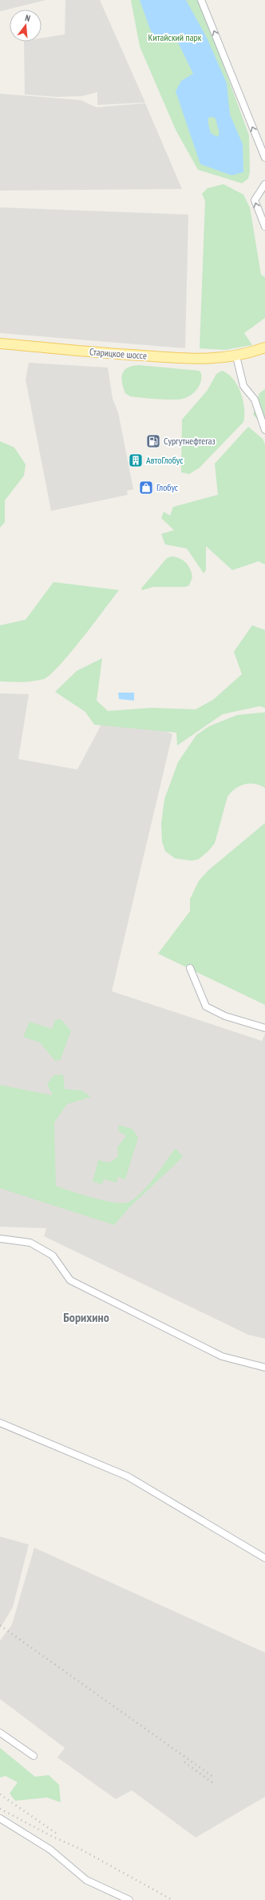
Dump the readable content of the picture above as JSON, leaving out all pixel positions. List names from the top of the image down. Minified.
{"streets":{"main road":["Старицкое шоссе"]},"districts":["Борихино"],"parks":["Китайский парк"],"places":{"fuel station":["Сургутнефтегаз"],"building":["АвтоГлобус"],"shop":["Глобус"]},"north":"top"}
